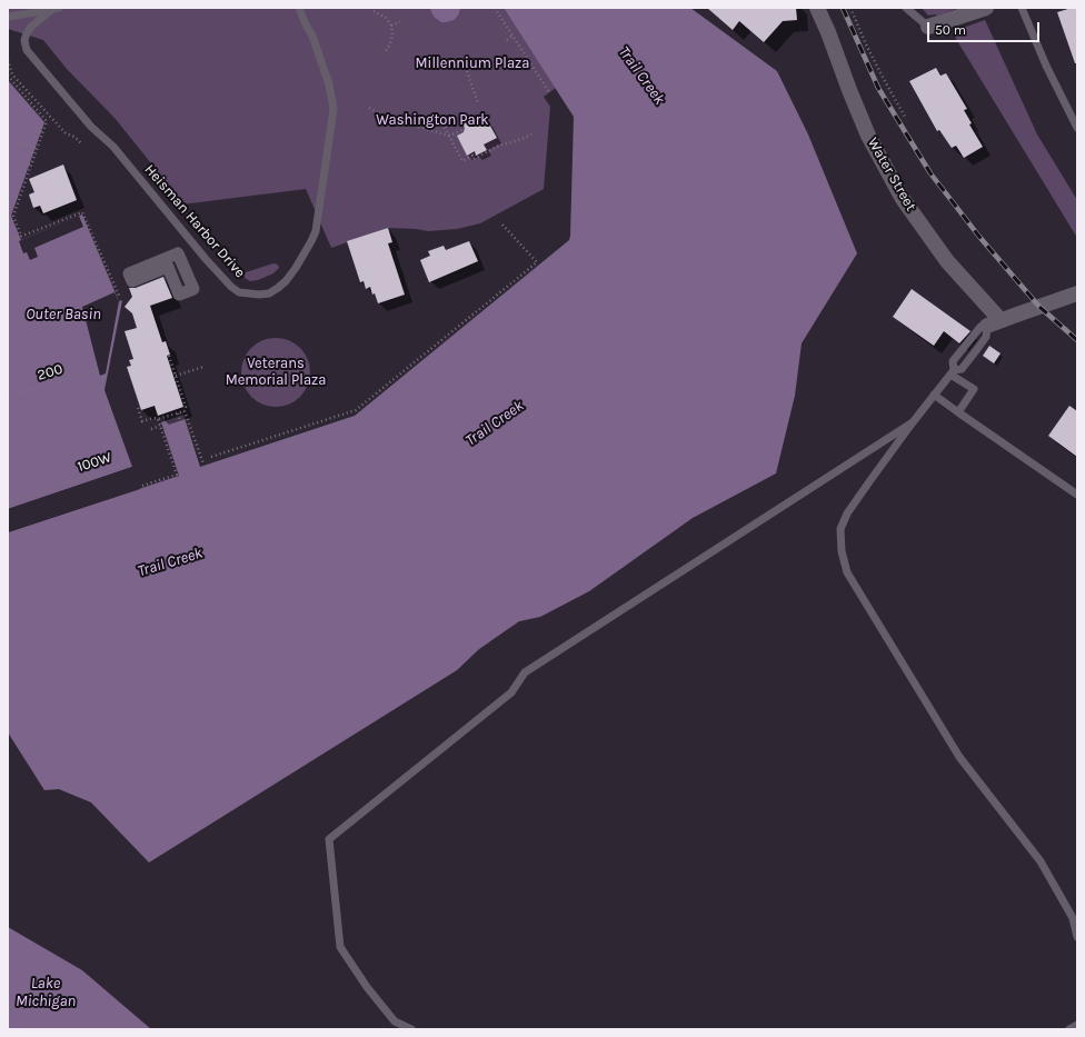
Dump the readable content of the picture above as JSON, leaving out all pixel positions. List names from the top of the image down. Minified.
{"streets":{"street":["Water Street"],"lane":["Heisman Harbor Drive"],"path":["200","100W"]},"water":["Trail Creek","Outer Basin","Lake Michigan"],"parks":["Millennium Plaza","Washington Park","Veterans Memorial Plaza"],"scale_bar":"50 m"}
